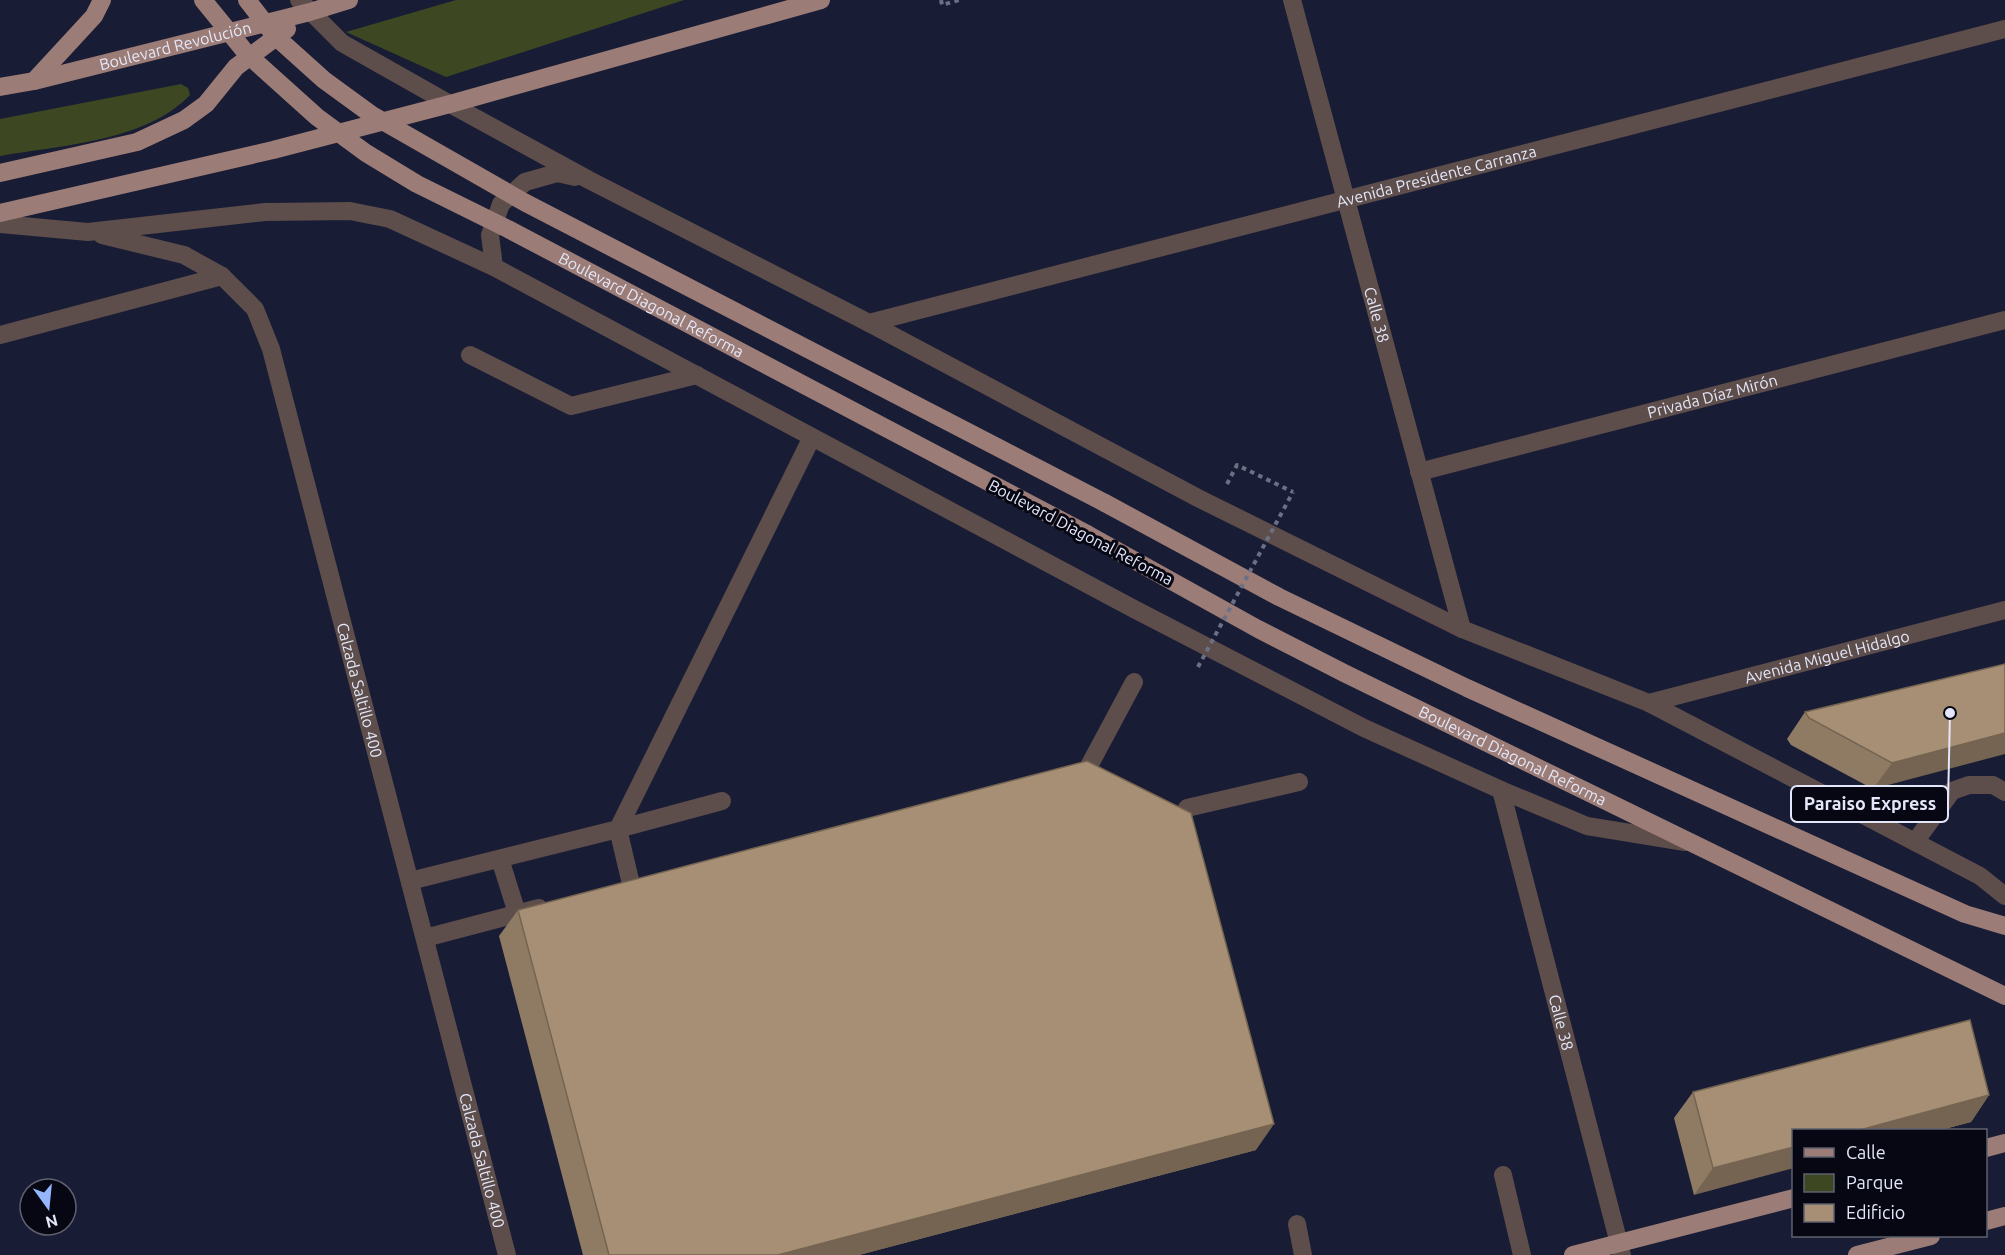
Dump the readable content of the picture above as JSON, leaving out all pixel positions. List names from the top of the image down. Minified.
{"streets":{"main road":["Boulevard Revolución","Boulevard Diagonal Reforma"],"street":["Avenida Presidente Carranza","Calle 38","Privada Díaz Mirón","Avenida Miguel Hidalgo","Calzada Saltillo 400"]},"crossings":[["Avenida Presidente Carranza","Calle 38"],["Calle 38","Privada Díaz Mirón"]],"places":["Paraiso Express"],"legend":["Calle","Parque","Edificio"],"north":"bottom"}
